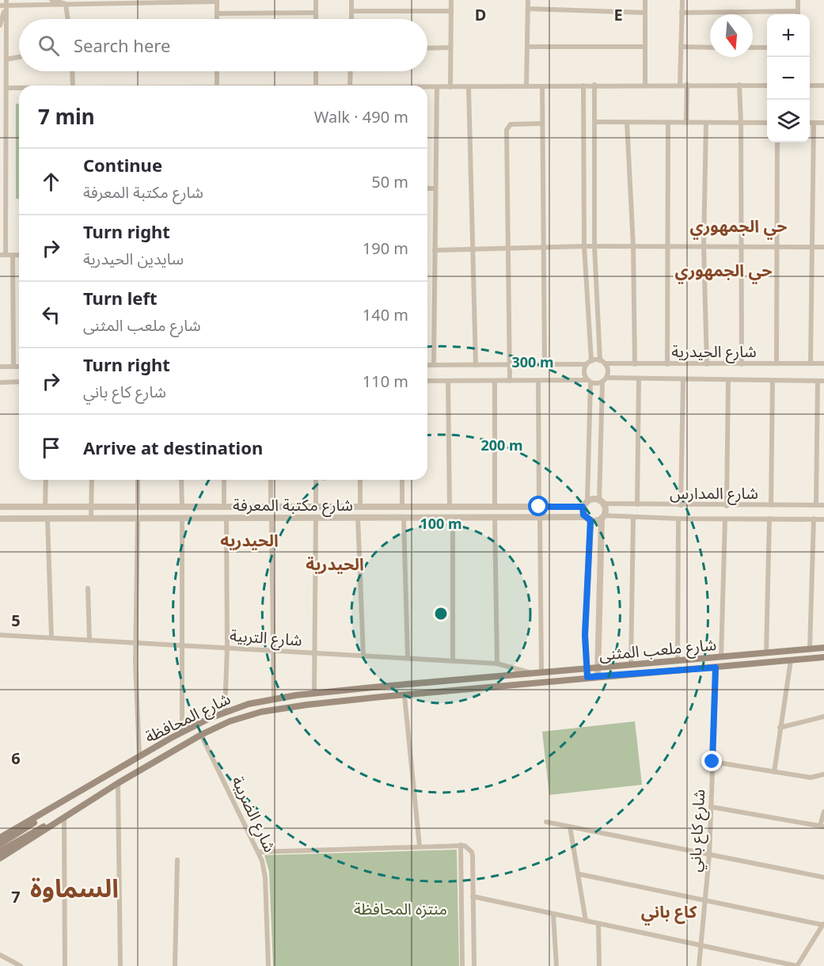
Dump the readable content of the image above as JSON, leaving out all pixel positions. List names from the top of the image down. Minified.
{"streets":{"main road":["شارع ملعب المثنى","شارع المحافظة"],"street":["شارع الحيدرية","شارع المدارس","شارع مكتبة المعرفة","شارع التربية","شارع الضريبة","شارع كاع باني"]},"crossings":[["شارع المدارس","شارع مكتبة المعرفة"],["شارع التربية","شارع ملعب المثنى"],["شارع ملعب المثنى","شارع المحافظة"],["شارع ملعب المثنى","شارع كاع باني"],["شارع المحافظة","شارع الضريبة"]],"districts":["حي الجمهوري","حي الجمهوري","الحيدريه","الحيدرية","السماوة","كاع باني"],"parks":["منتزه المحافظة"],"north":"bottom","page":{"map_buttons":["+","−"],"search":"Search here","heading":["7 min","Walk · 490 m"],"list":[["Continue","شارع مكتبة المعرفة","50 m"],["Turn right","سايدين الحيدرية","190 m"],["Turn left","شارع ملعب المثنى","140 m"],["Turn right","شارع كاع باني","110 m"],"Arrive at destination"]},"grid":{"columns":["D","E"],"rows":["5","6","7"]},"rings":["300 m","200 m","100 m"]}
